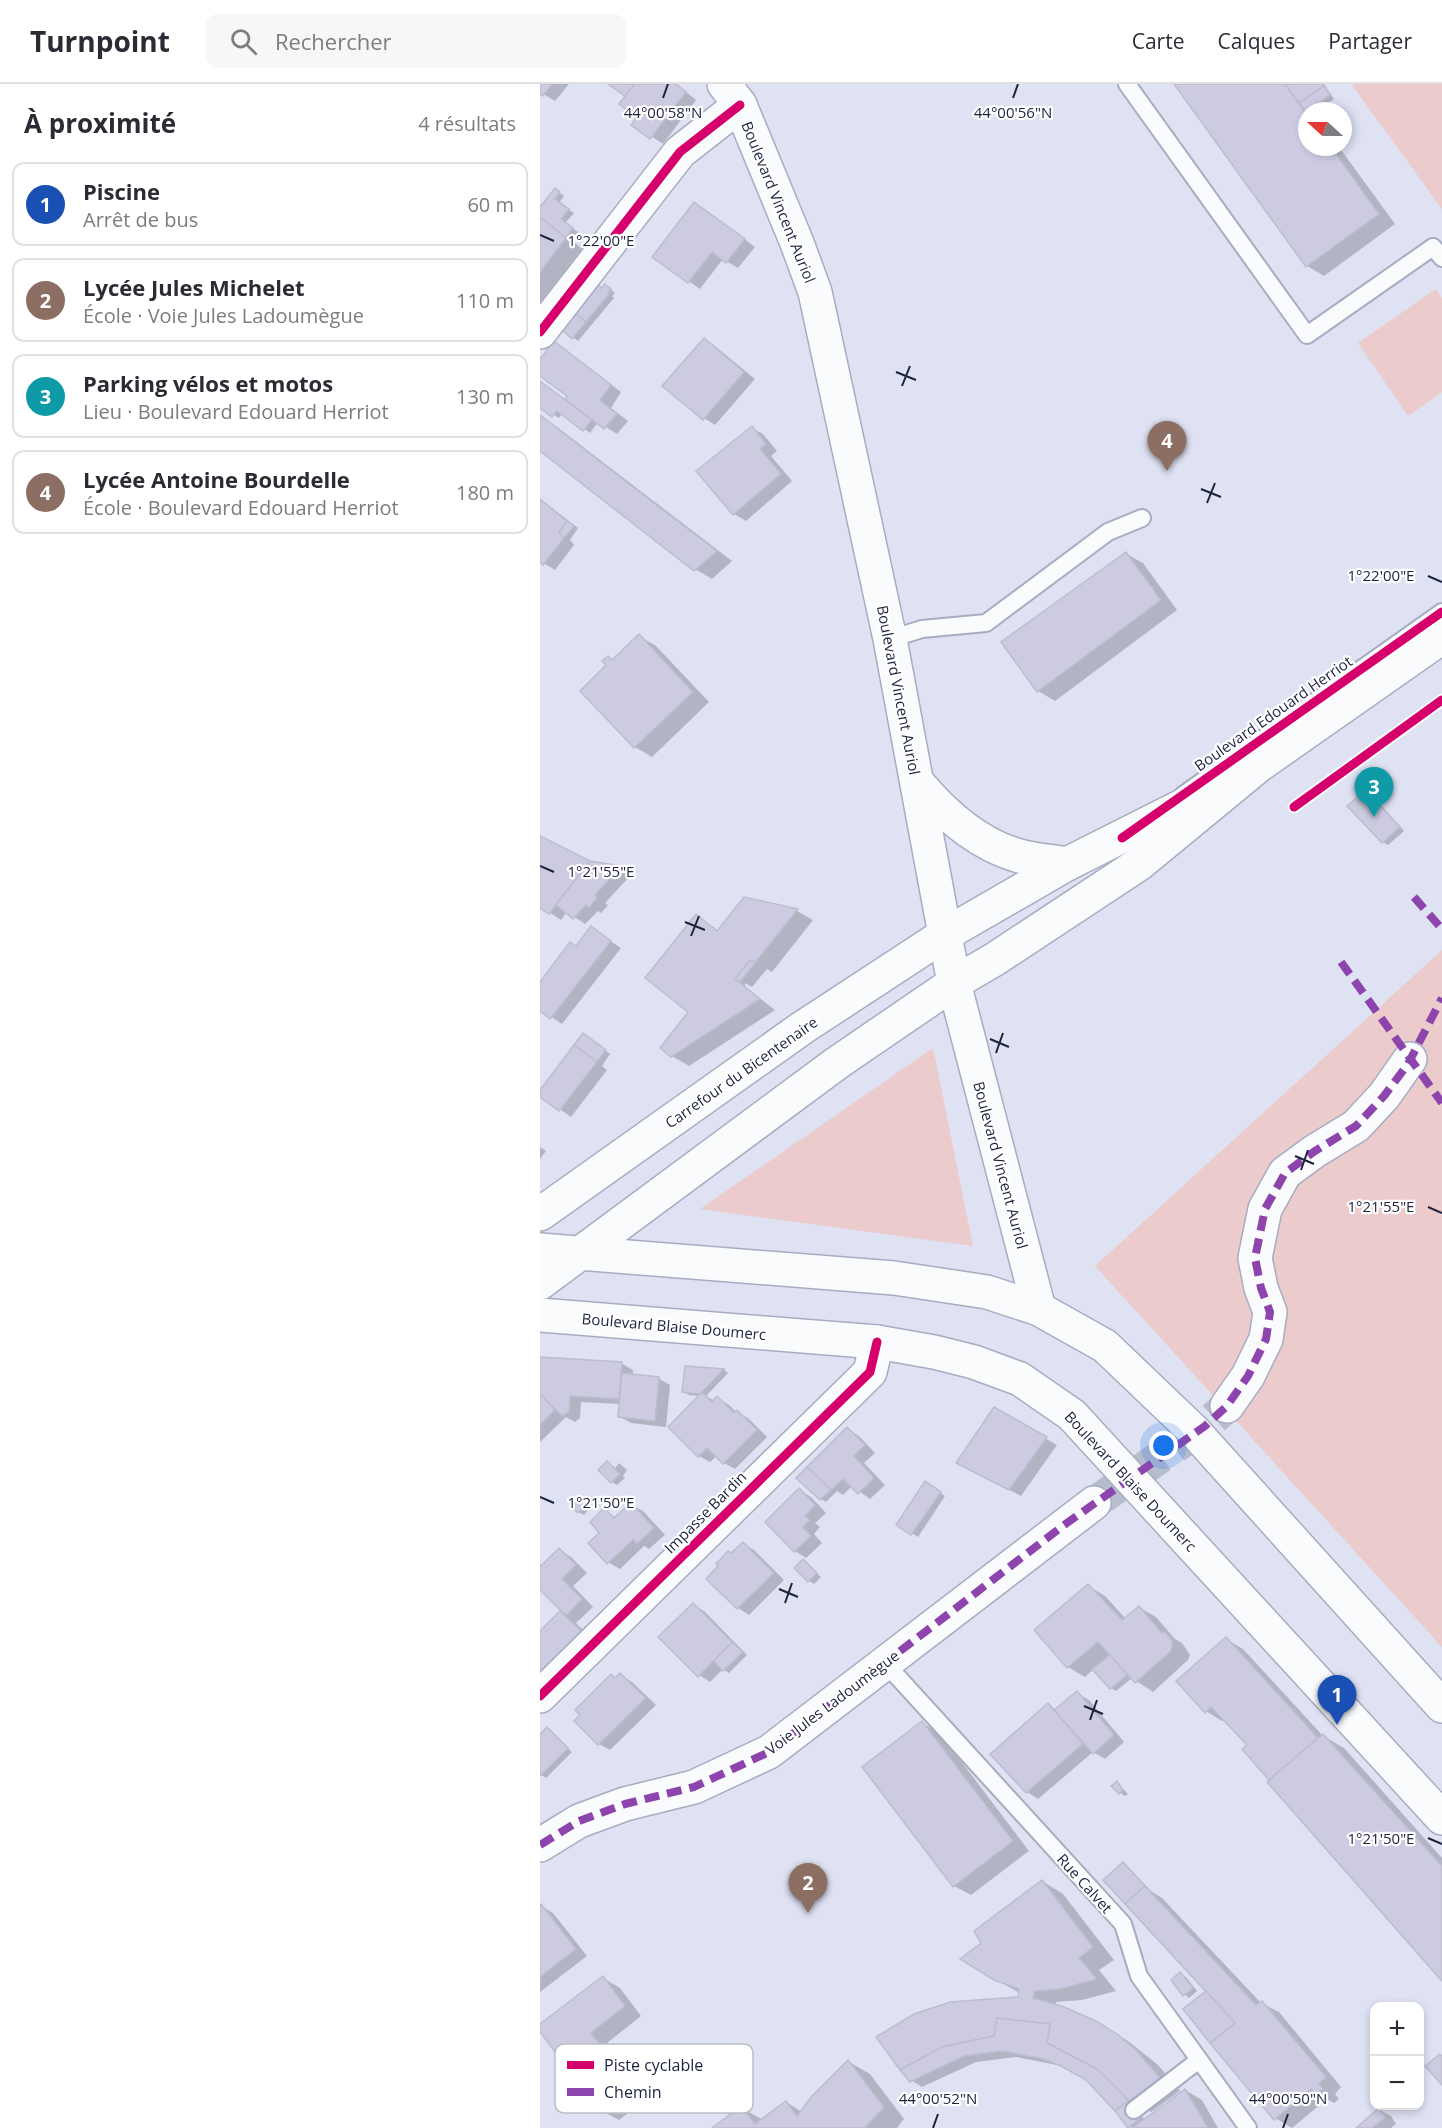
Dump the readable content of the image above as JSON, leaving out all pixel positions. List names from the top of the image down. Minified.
{"streets":{"main road":["Boulevard Vincent Auriol","Boulevard Edouard Herriot","Carrefour du Bicentenaire","Boulevard Blaise Doumerc","Impasse Bardin","Voie Jules Ladoumègue"],"lane":["Rue Calvet"]},"crossings":[["Boulevard Vincent Auriol","Boulevard Edouard Herriot"],["Boulevard Vincent Auriol","Carrefour du Bicentenaire"],["Boulevard Edouard Herriot","Carrefour du Bicentenaire"],["Boulevard Blaise Doumerc","Impasse Bardin"],["Voie Jules Ladoumègue","Rue Calvet"]],"legend":["Piste cyclable","Chemin"],"north":"left","page":{"header":"Turnpoint","search":"Rechercher","nav":["Carte","Calques","Partager"],"heading":["À proximité","4 résultats"],"list":[{"mark":"1","name":"Piscine","note":"Arrêt de bus","value":"60 m"},{"mark":"2","name":"Lycée Jules Michelet","note":"École · Voie Jules Ladoumègue","value":"110 m"},{"mark":"3","name":"Parking vélos et motos","note":"Lieu · Boulevard Edouard Herriot","value":"130 m"},{"mark":"4","name":"Lycée Antoine Bourdelle","note":"École · Boulevard Edouard Herriot","value":"180 m"}],"pins":["4","3","1","2"],"map_buttons":["+","−"]},"coordinates":["44°00'58\"N","44°00'56\"N","1°22'00\"E","1°21'55\"E","1°21'50\"E","44°00'52\"N","44°00'50\"N"]}
